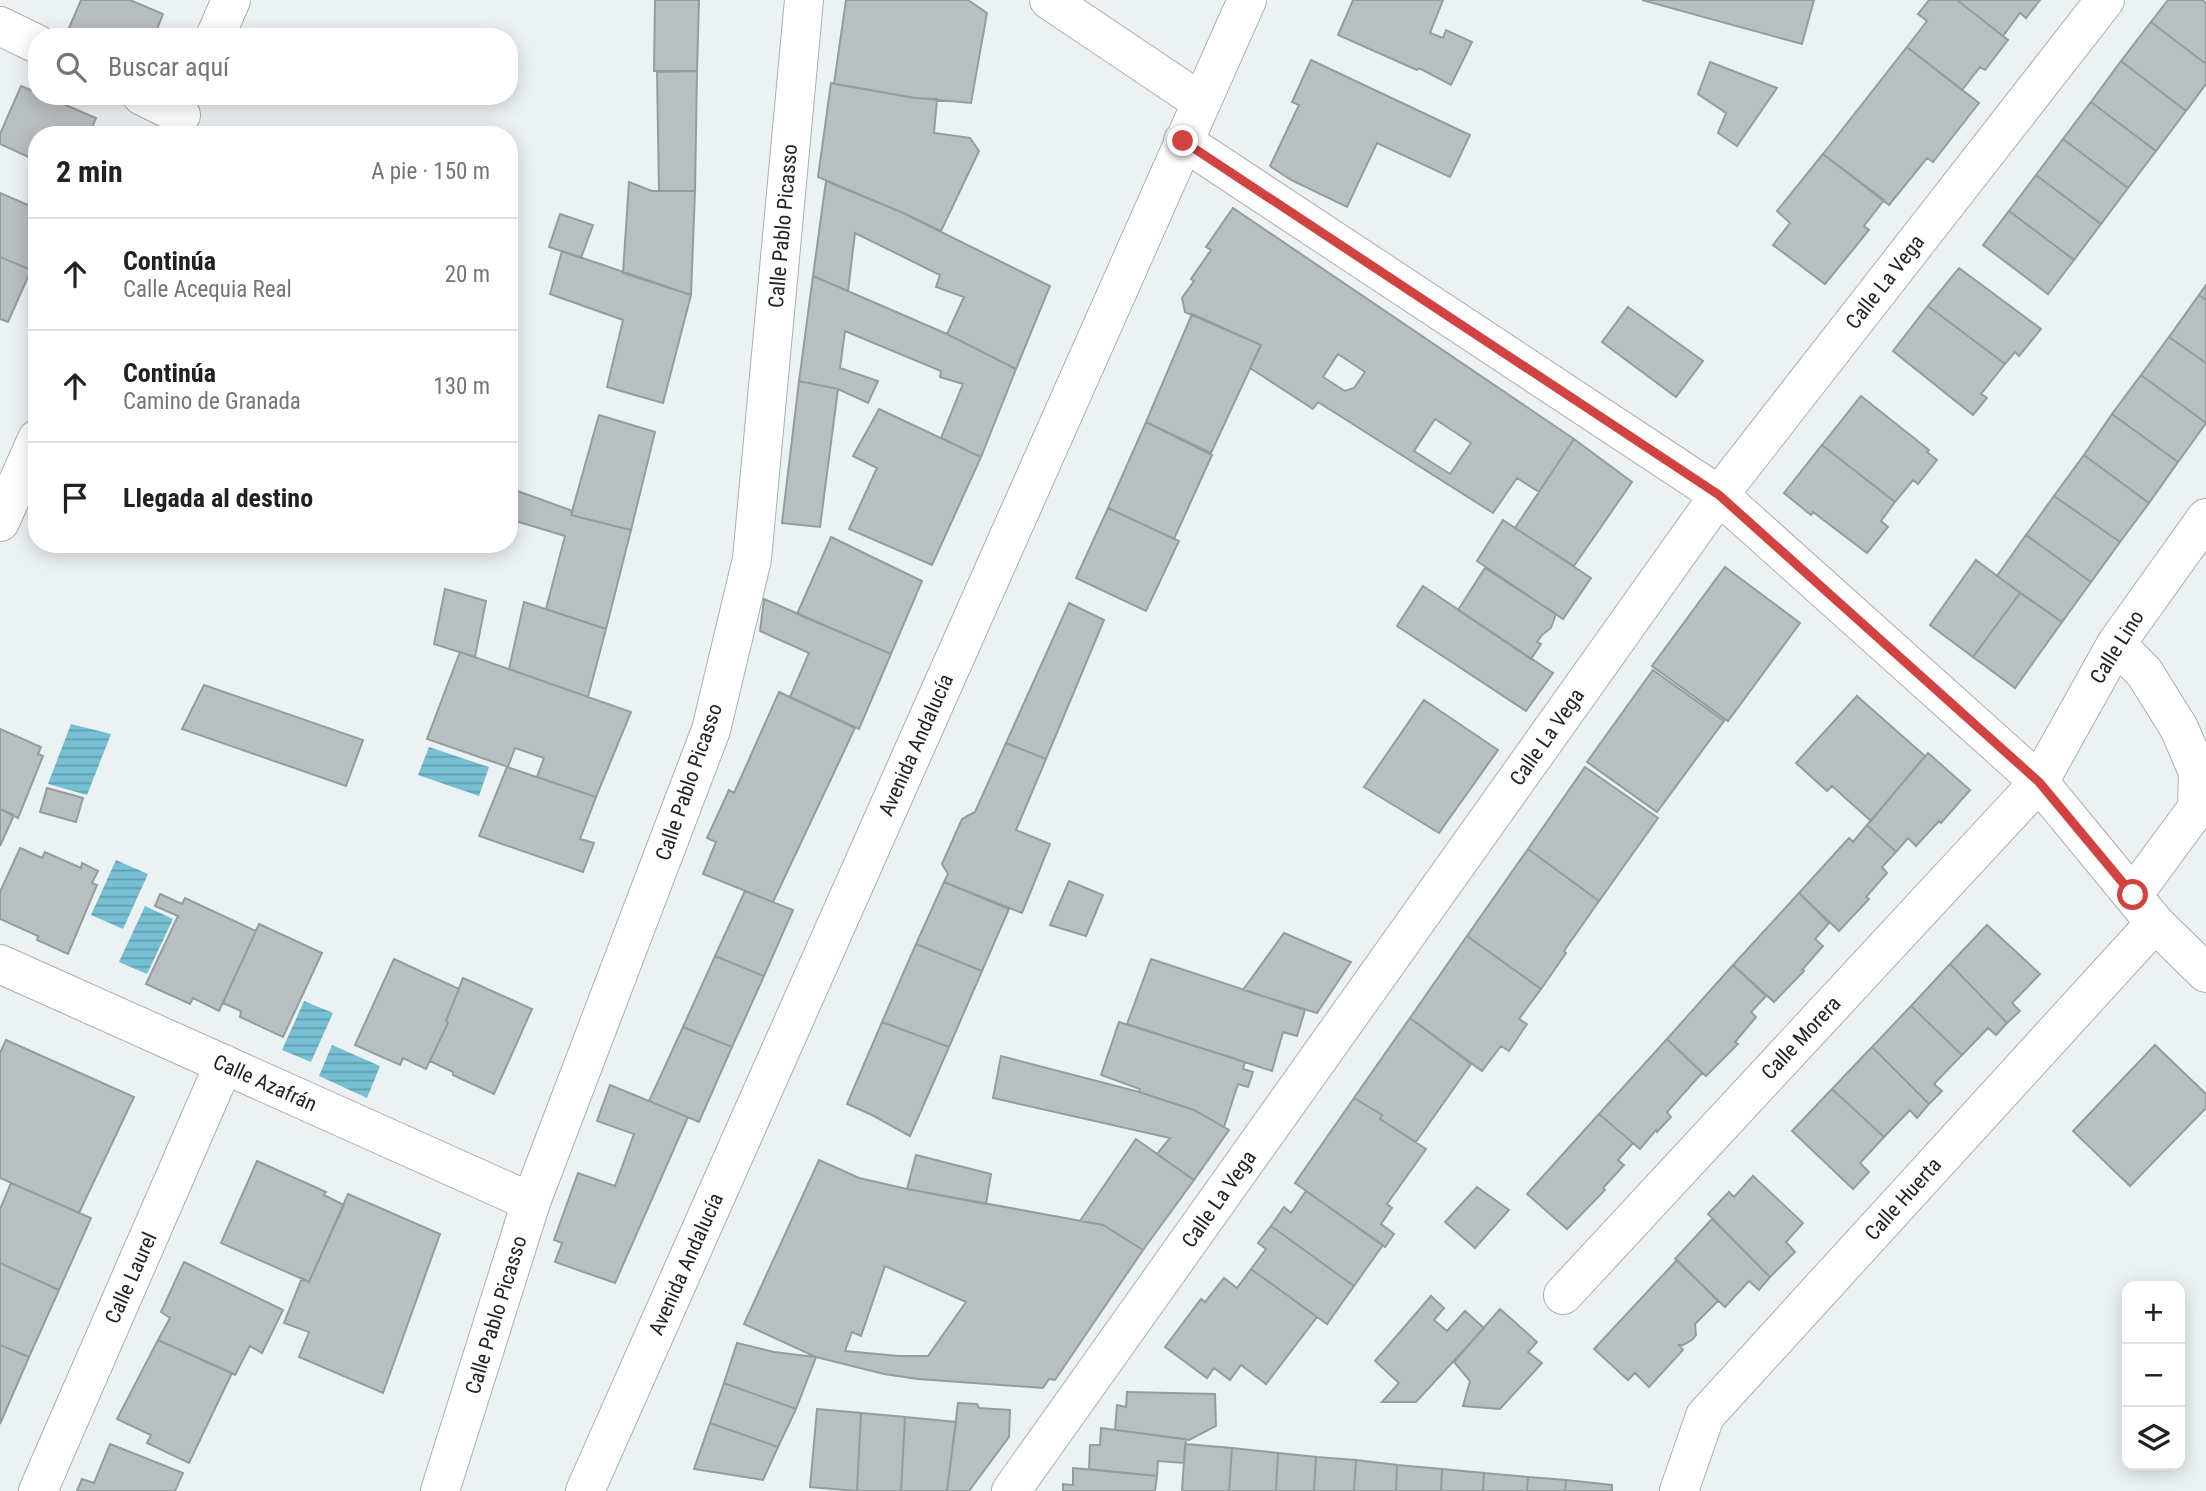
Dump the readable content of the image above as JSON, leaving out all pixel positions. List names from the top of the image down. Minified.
{"streets":{"street":["Calle Pablo Picasso","Calle La Vega","Calle Lino","Avenida Andalucía","Calle Morera","Calle Azafrán","Calle Huerta","Calle Laurel"]},"crossings":[["Calle Pablo Picasso","Calle Azafrán"],["Calle Lino","Calle Morera"],["Calle Lino","Calle Huerta"],["Calle Azafrán","Calle Laurel"]],"page":{"search":"Buscar aquí","heading":["2 min","A pie · 150 m"],"list":[["Continúa","Calle Acequia Real","20 m"],["Continúa","Camino de Granada","130 m"],"Llegada al destino"],"map_buttons":["+","−"]}}
